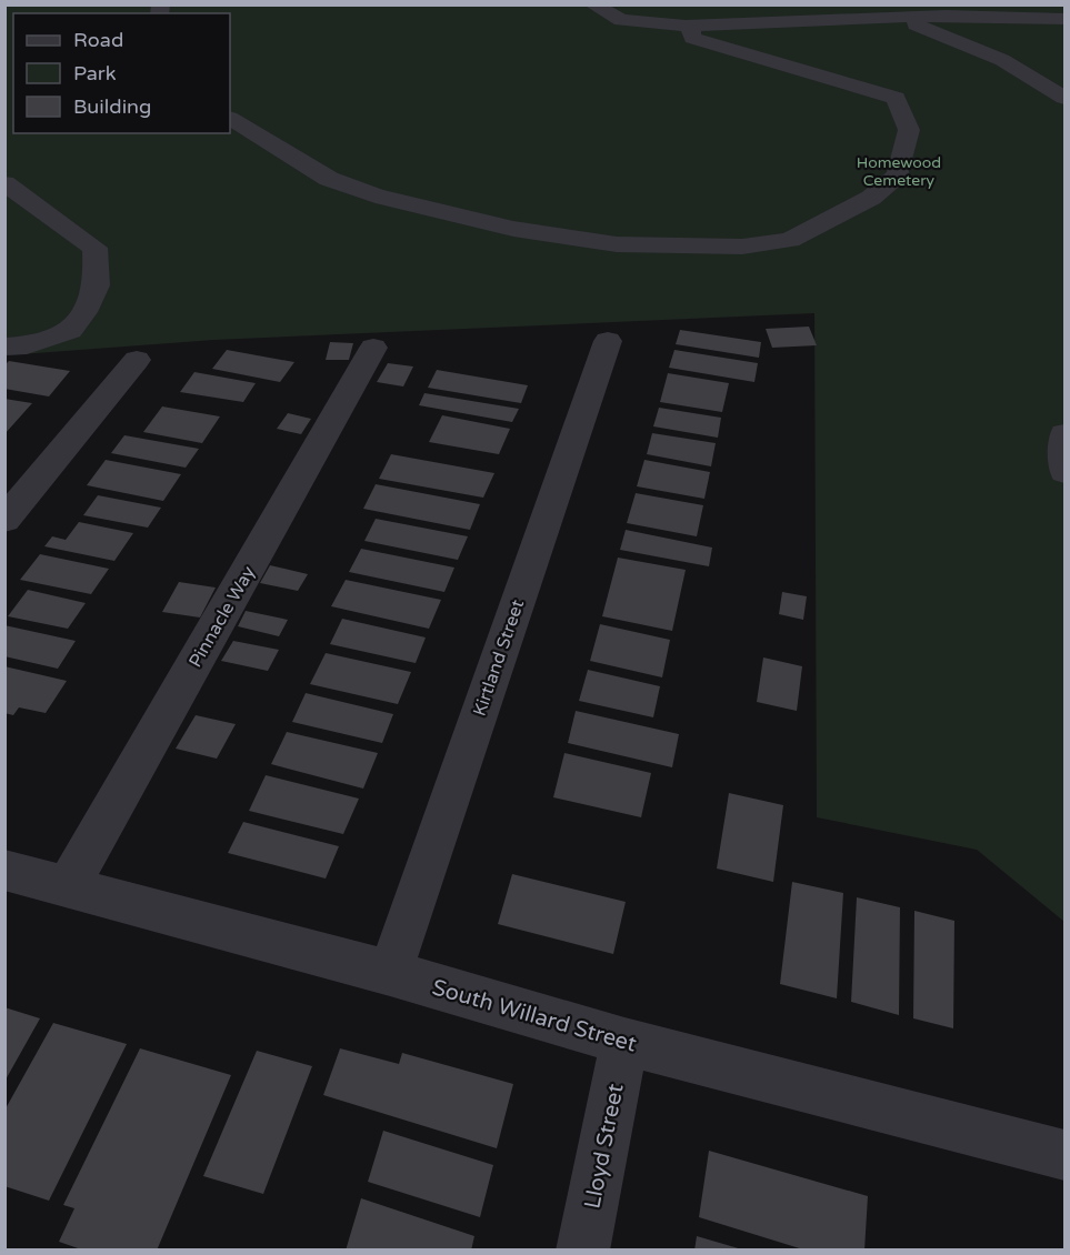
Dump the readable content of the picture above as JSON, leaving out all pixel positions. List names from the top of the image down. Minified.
{"streets":{"street":["Pinnacle Way","Kirtland Street","South Willard Street","Lloyd Street"]},"crossings":[["Pinnacle Way","South Willard Street"],["Kirtland Street","South Willard Street"],["South Willard Street","Lloyd Street"]],"parks":["Homewood Cemetery"],"legend":["Road","Park","Building"]}
